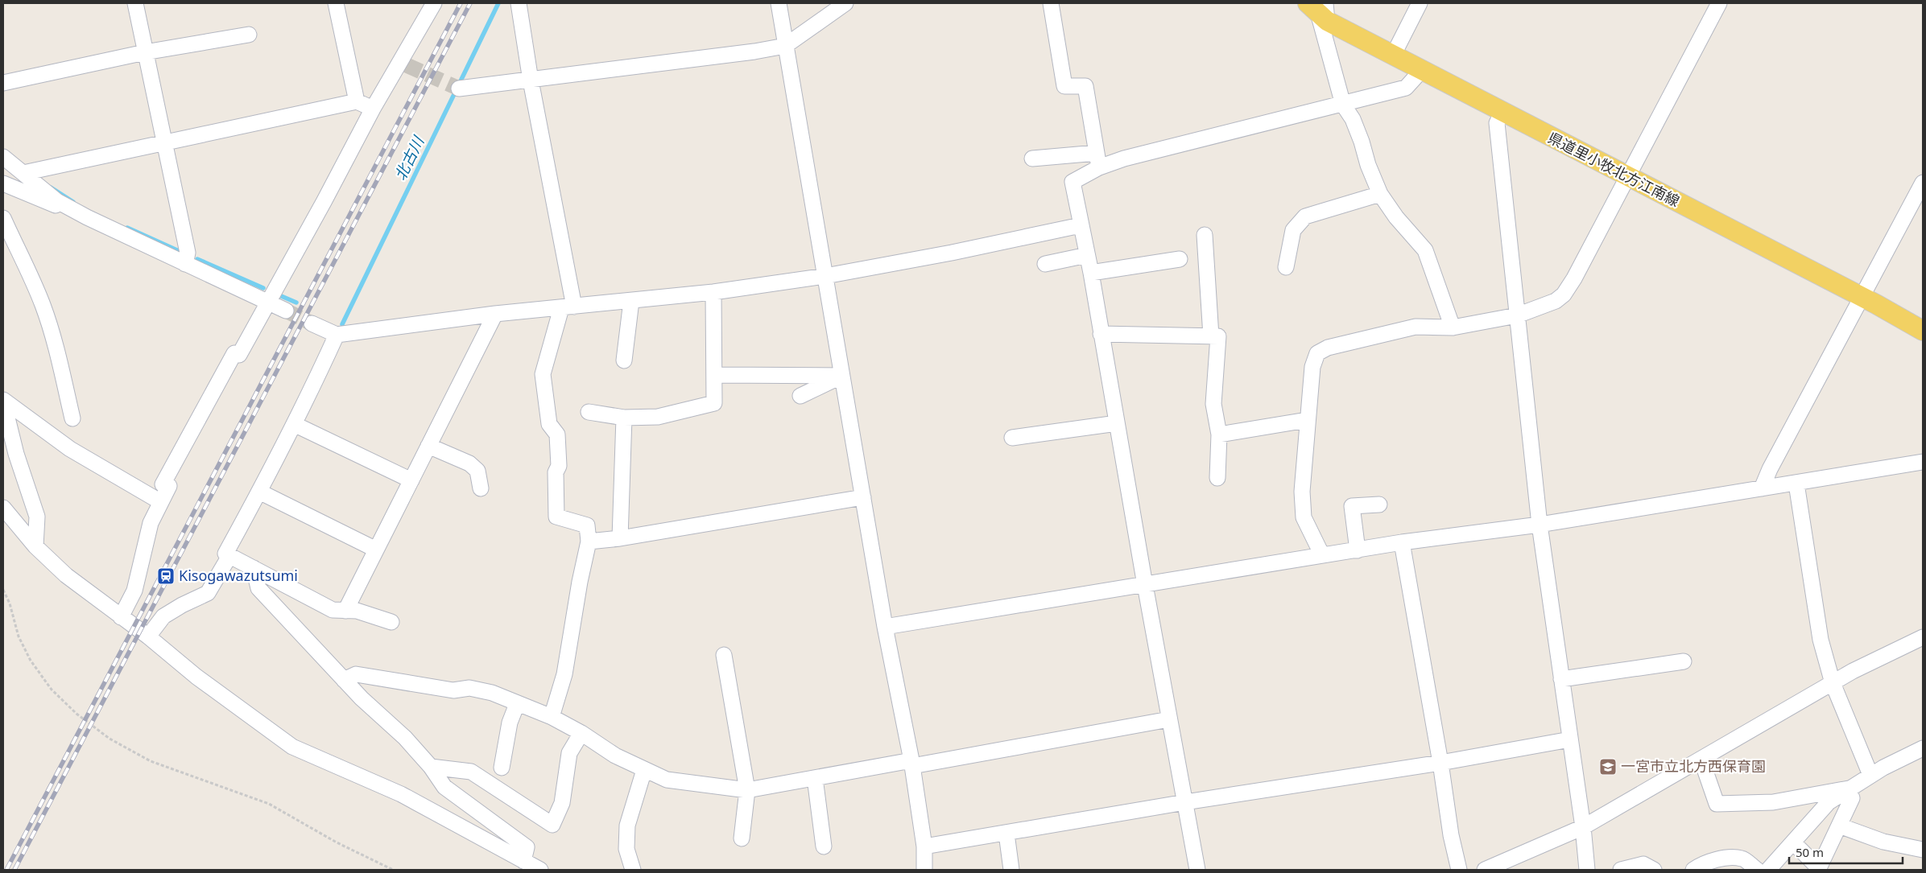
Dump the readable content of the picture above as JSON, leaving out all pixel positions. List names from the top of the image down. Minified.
{"streets":{"main road":["県道里小牧北方江南線"]},"water":["北古川"],"places":{"station":["Kisogawazutsumi"],"school or university":["一宮市立北方西保育園"]},"scale_bar":"50 m"}
